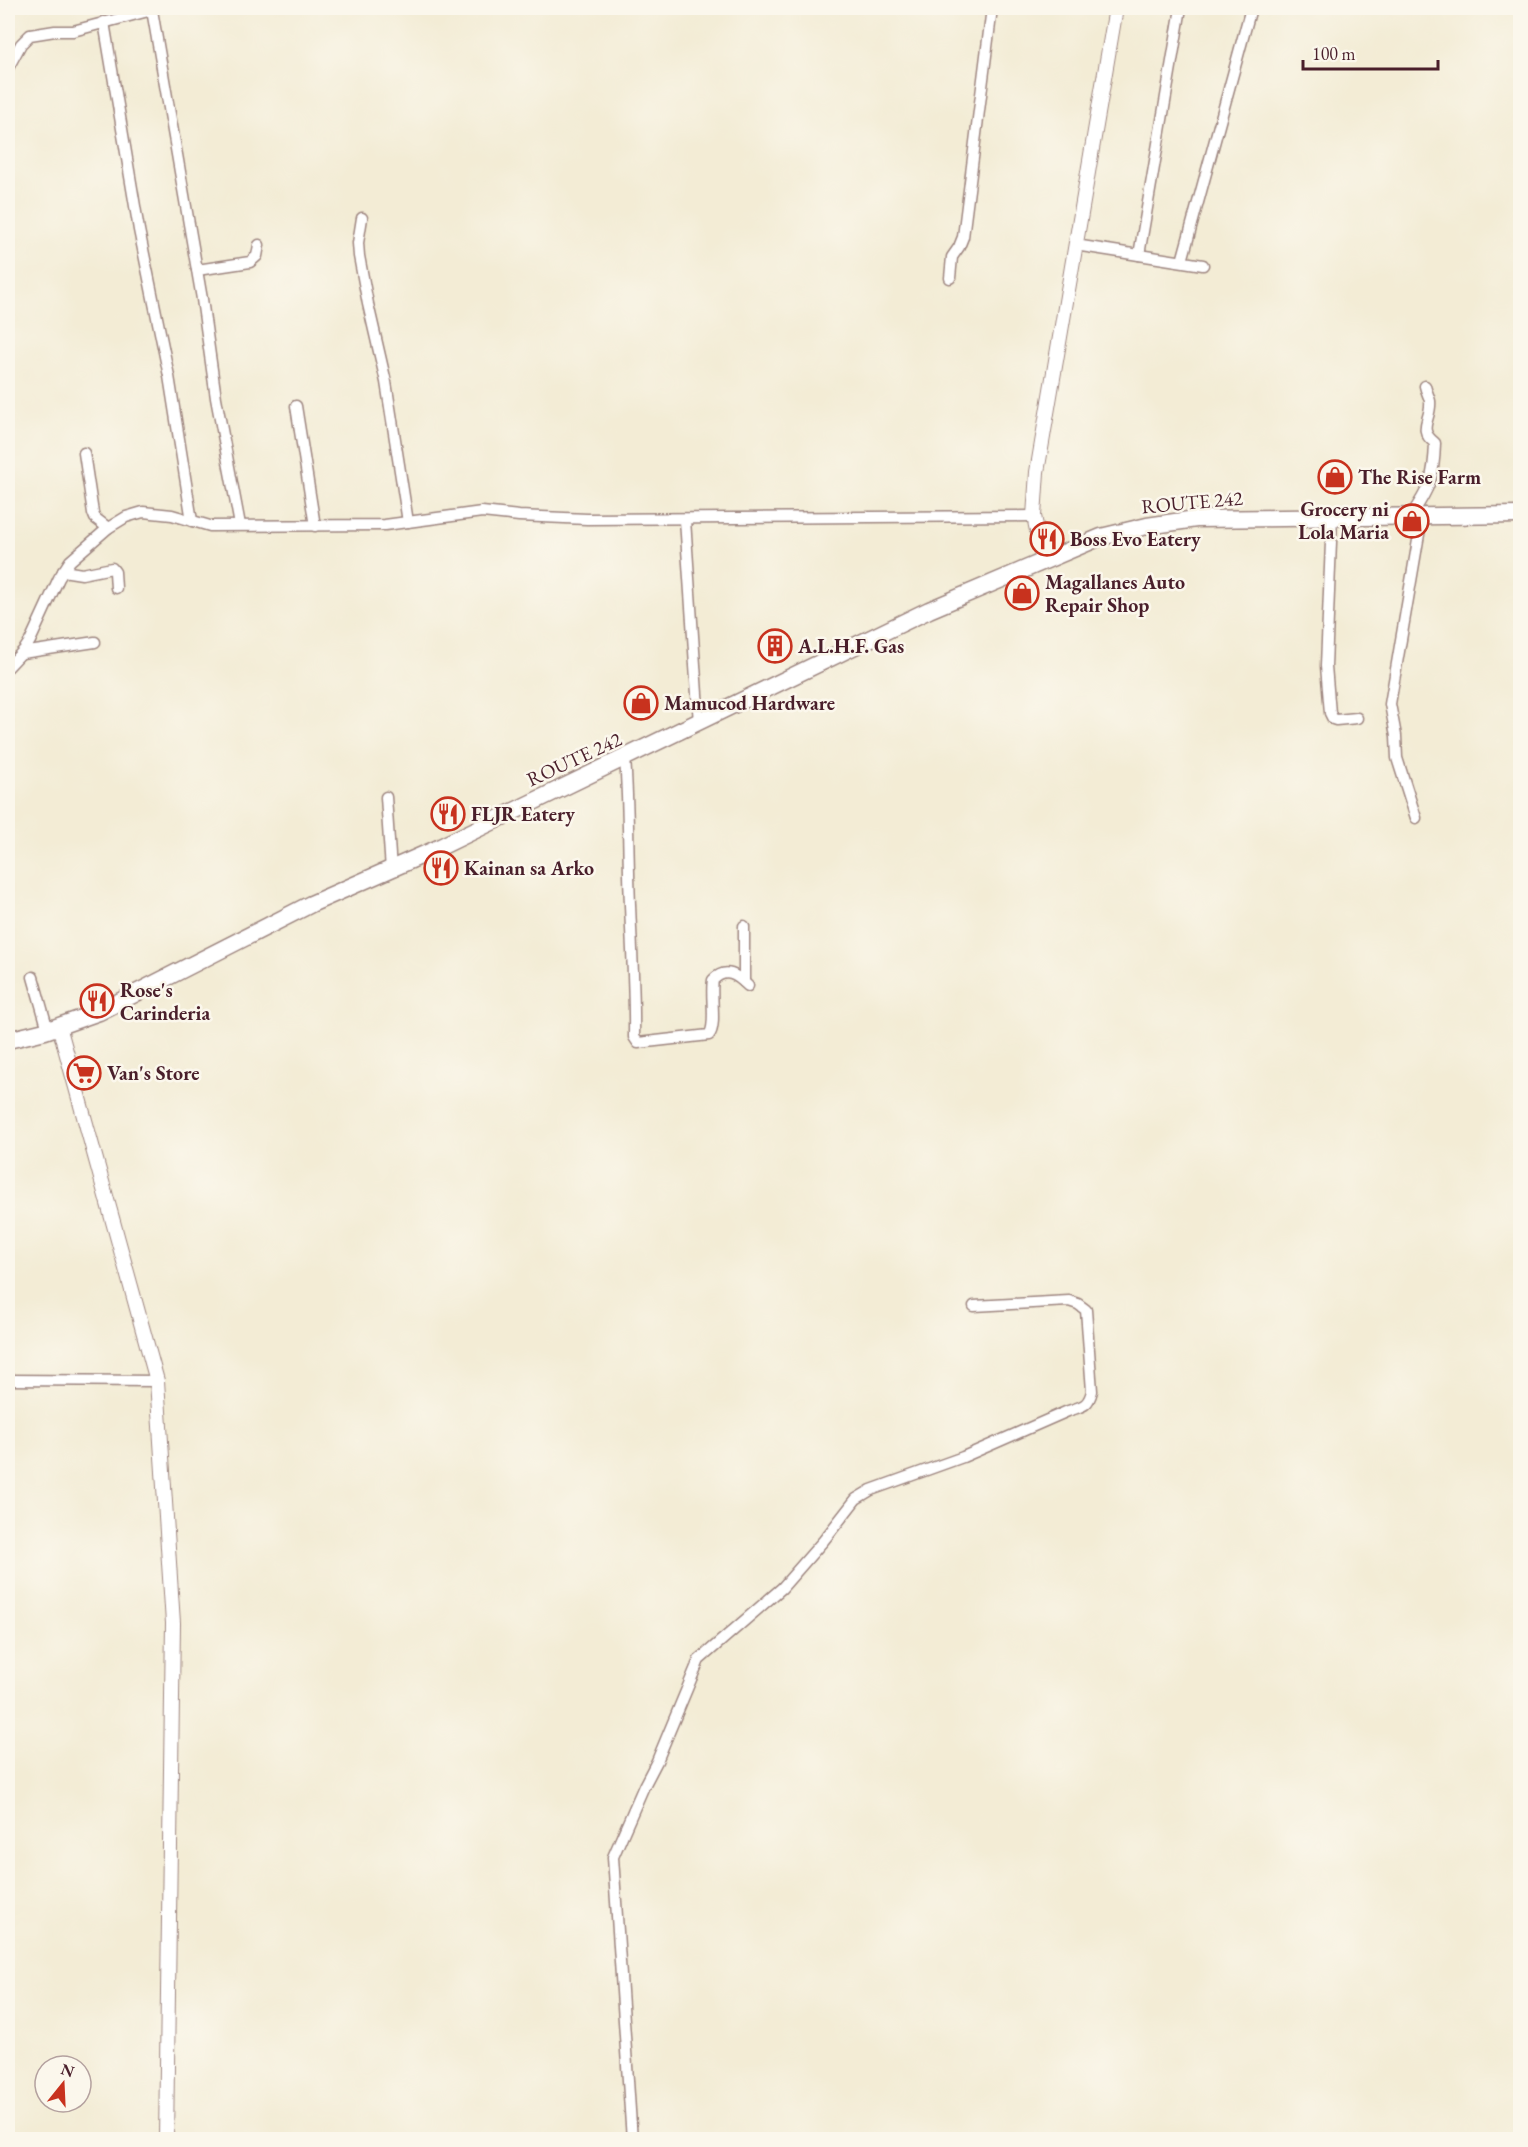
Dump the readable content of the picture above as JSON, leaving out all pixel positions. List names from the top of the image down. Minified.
{"streets":{"main road":["ROUTE 242"]},"places":{"shop":["The Rise Farm","Grocery ni Lola Maria","Magallanes Auto Repair Shop","Mamucod Hardware"],"restaurant":["Boss Evo Eatery","FLJR Eatery","Kainan sa Arko","Rose's Carinderia"],"building":["A.L.H.F. Gas"],"supermarket":["Van's Store"]},"scale_bar":"100 m","north":"top"}
